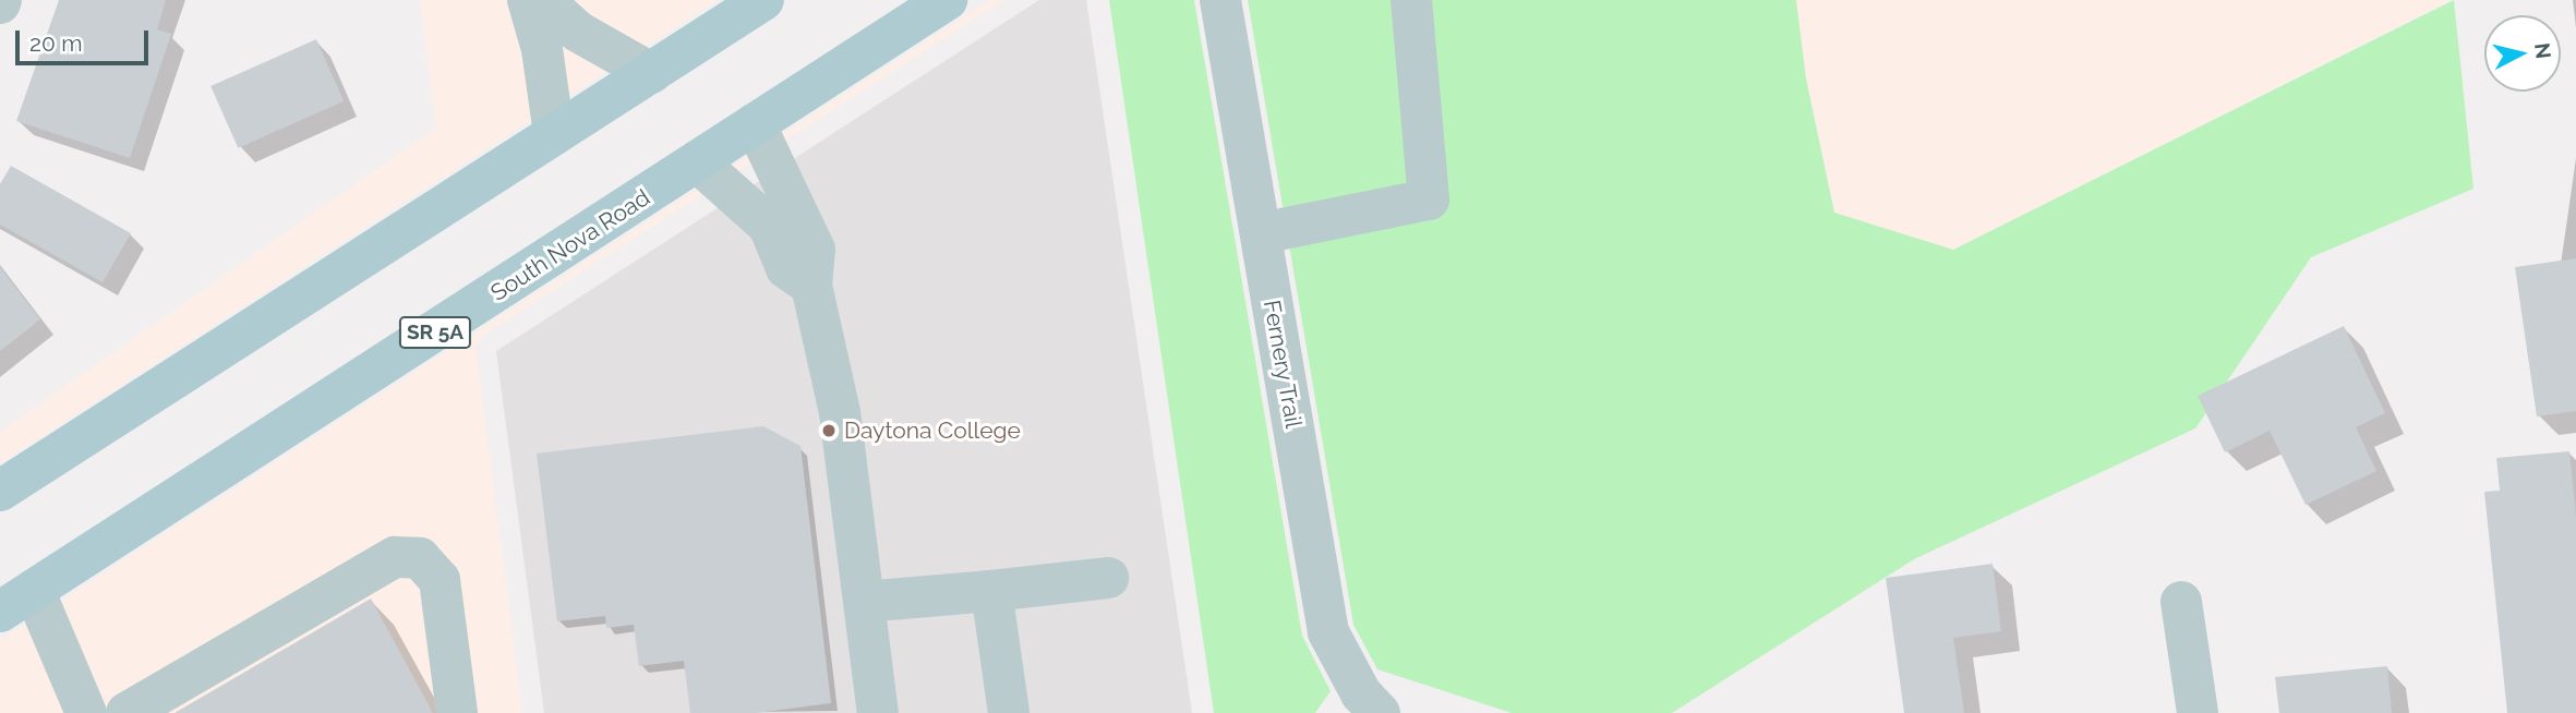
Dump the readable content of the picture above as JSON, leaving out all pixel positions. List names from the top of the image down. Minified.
{"streets":{"main road":["South Nova Road","SR 5A"],"street":["Fernery Trail"]},"places":["Daytona College"],"scale_bar":"20 m","north":"right"}
